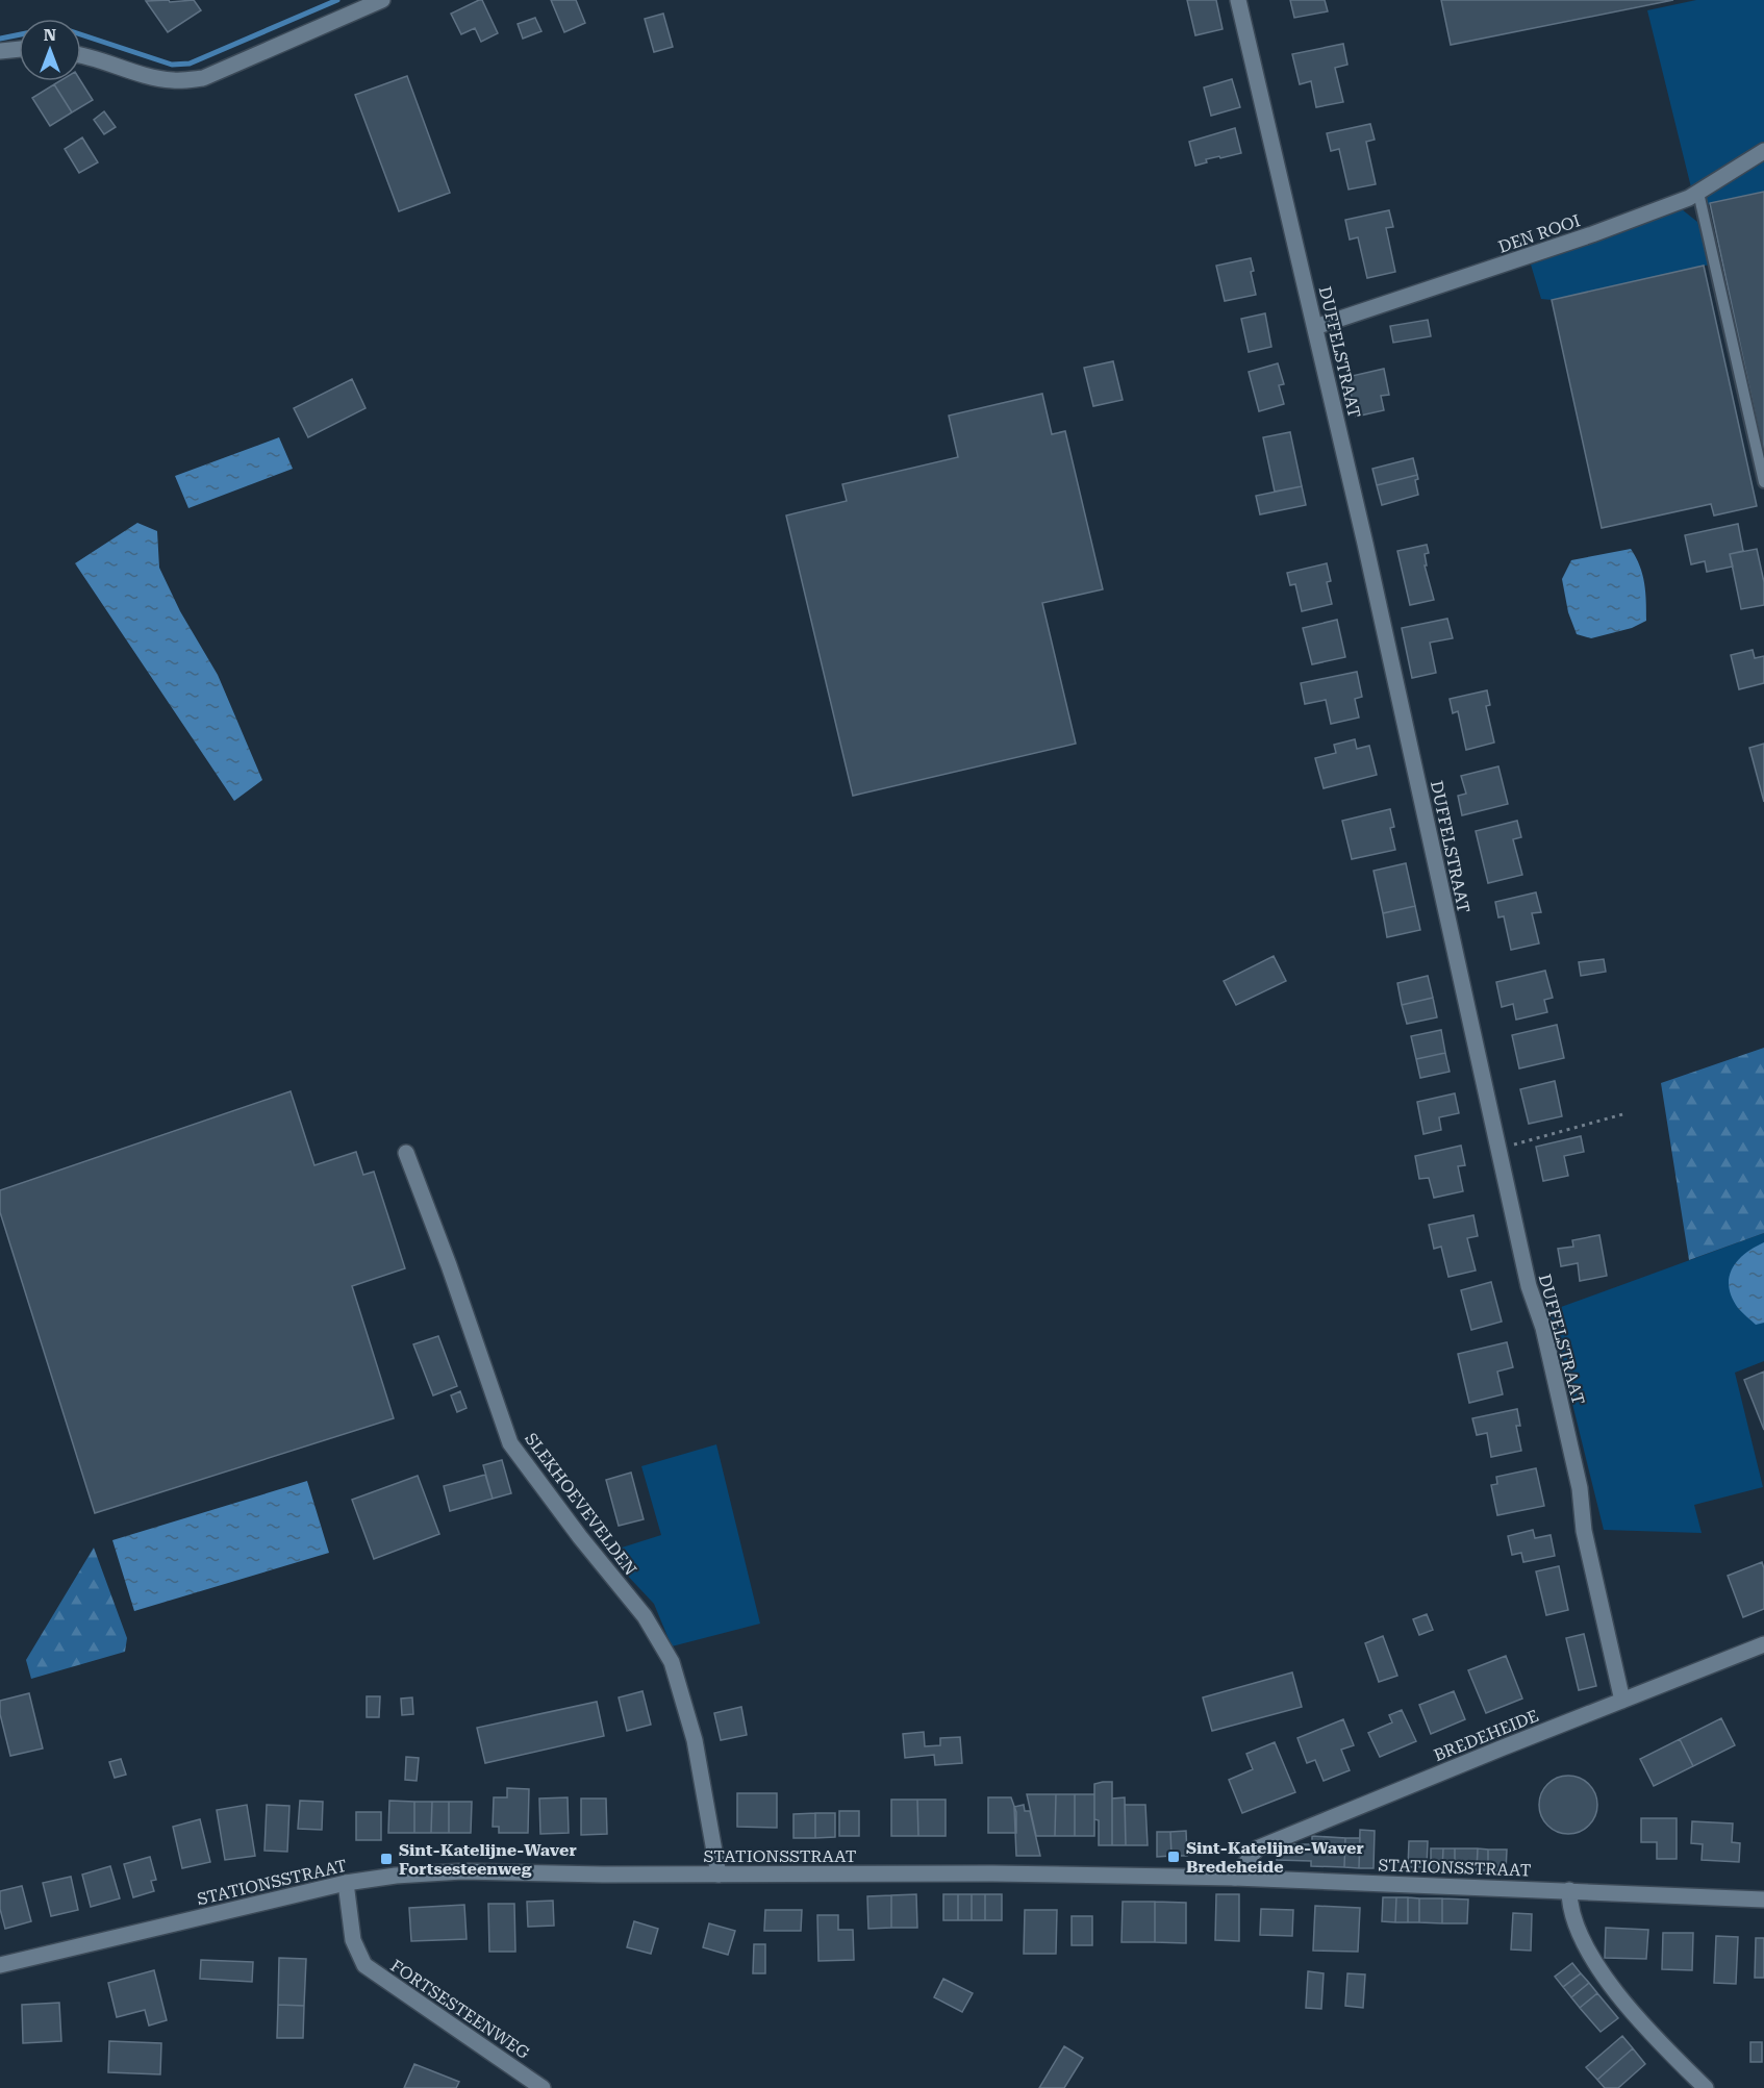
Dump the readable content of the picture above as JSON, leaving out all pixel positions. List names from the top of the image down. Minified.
{"streets":{"street":["DEN ROOI","DUFFELSTRAAT","SLEKHOEVEVELDEN","BREDEHEIDE","STATIONSSTRAAT","FORTSESTEENWEG"]},"crossings":[["DEN ROOI","DUFFELSTRAAT"],["DUFFELSTRAAT","BREDEHEIDE"],["SLEKHOEVEVELDEN","STATIONSSTRAAT"],["BREDEHEIDE","STATIONSSTRAAT"],["STATIONSSTRAAT","FORTSESTEENWEG"]],"places":{"transit":["Sint-Katelijne-Waver Bredeheide","Sint-Katelijne-Waver Fortsesteenweg"]},"north":"top"}
